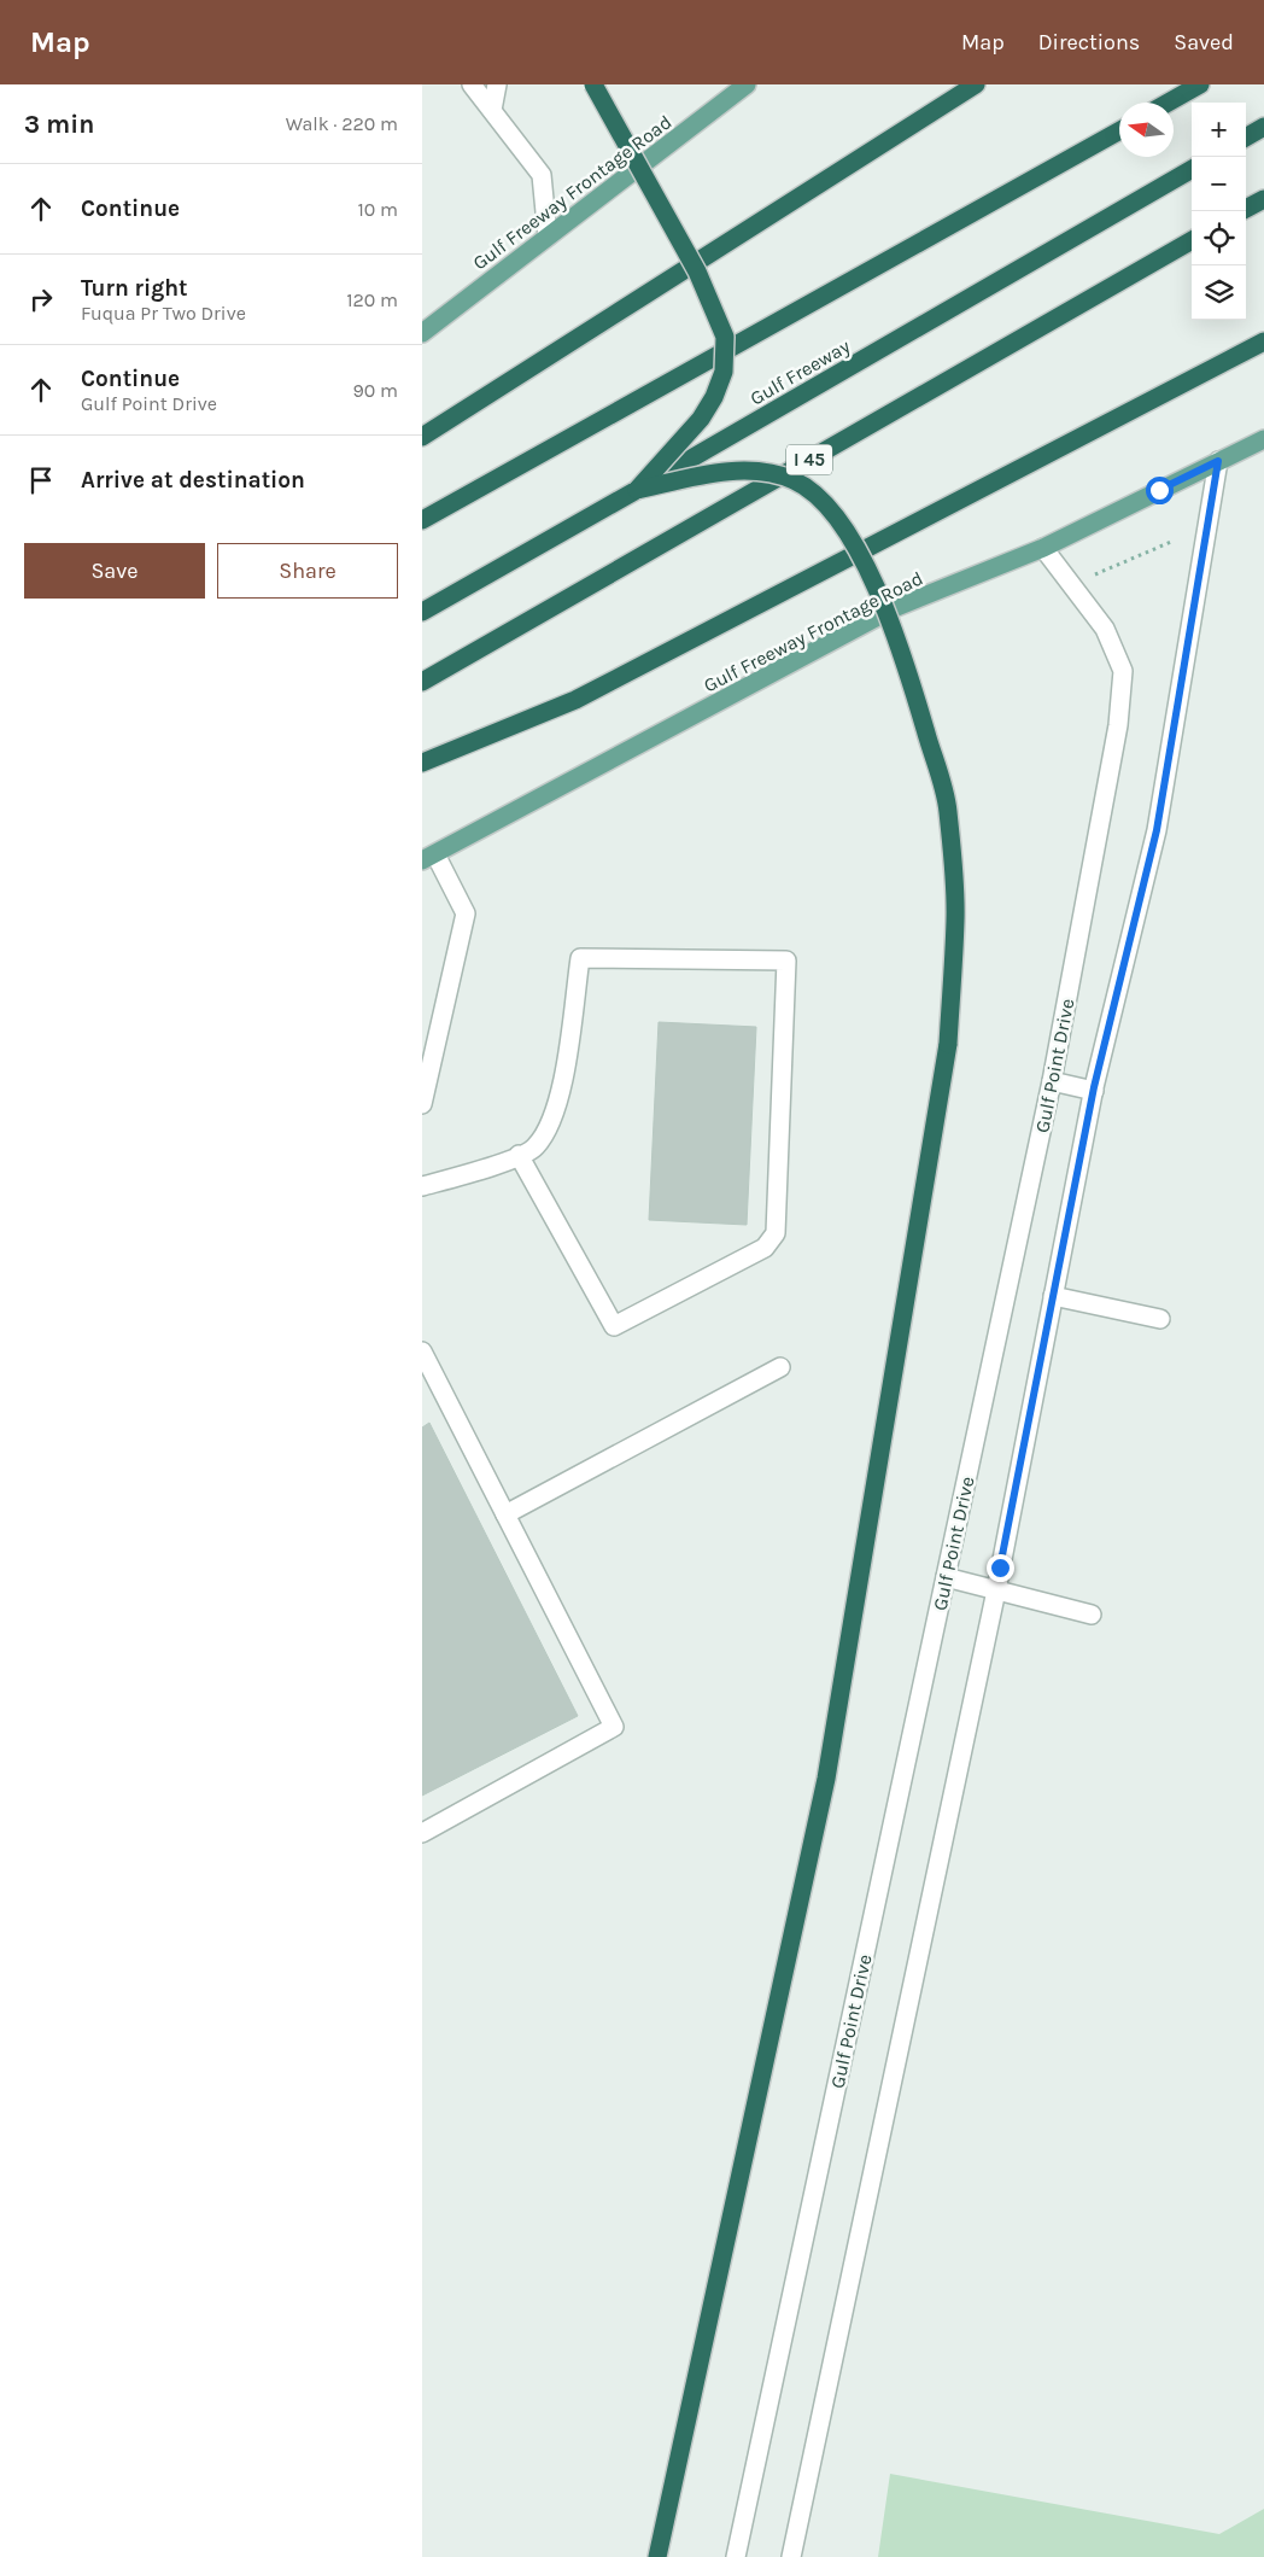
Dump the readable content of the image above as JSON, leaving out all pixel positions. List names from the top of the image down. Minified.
{"streets":{"highway":["Gulf Freeway","I 45"],"main road":["Gulf Freeway Frontage Road"],"street":["Gulf Point Drive"]},"crossings":[["Gulf Freeway Frontage Road","Gulf Point Drive"]],"north":"left","page":{"header":"Map","nav":["Map","Directions","Saved"],"heading":["3 min","Walk · 220 m"],"map_buttons":["+","−"],"list":[["Continue","10 m"],["Turn right","Fuqua Pr Two Drive","120 m"],["Continue","Gulf Point Drive","90 m"],"Arrive at destination"],"buttons":["Save","Share"]}}
